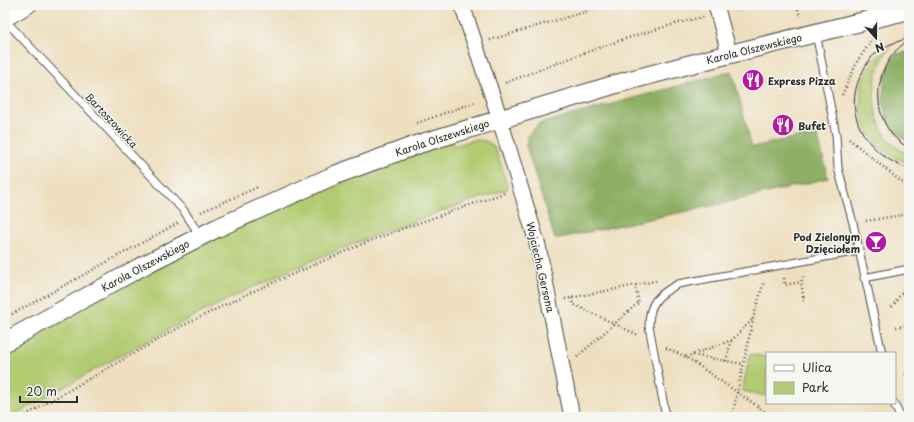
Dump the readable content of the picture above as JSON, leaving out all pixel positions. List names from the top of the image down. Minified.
{"streets":{"street":["Karola Olszewskiego","Wojciecha Gersona"],"lane":["Bartoszowicka"]},"crossings":[["Karola Olszewskiego","Bartoszowicka"],["Karola Olszewskiego","Wojciecha Gersona"]],"places":{"restaurant":["Express Pizza","Bufet"],"bar":["Pod Zielonym Dzięciołem"]},"legend":["Ulica","Park"],"scale_bar":"20 m","north":"bottom"}
